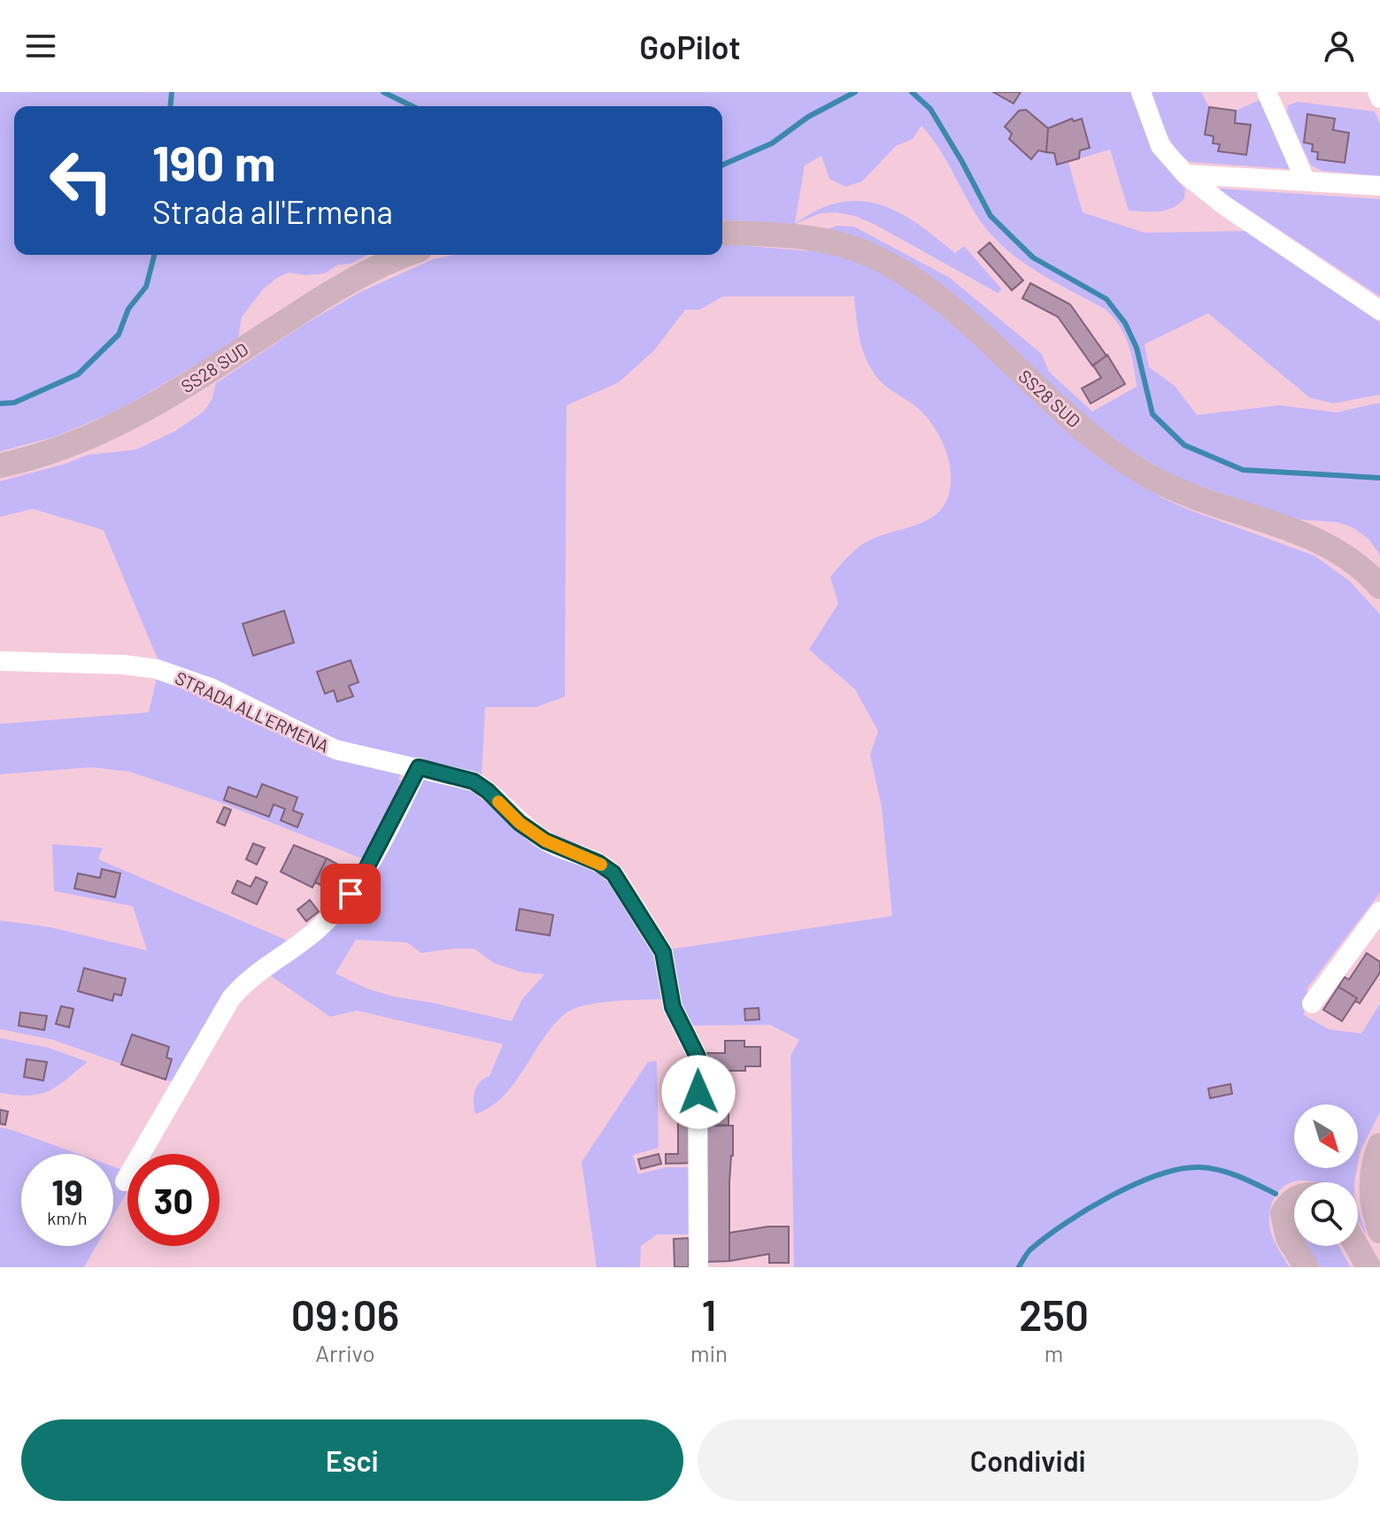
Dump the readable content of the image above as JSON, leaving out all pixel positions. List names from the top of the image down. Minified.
{"streets":{"main road":["SS28 SUD"],"street":["STRADA ALL'ERMENA"]},"north":"bottom right","page":{"header":"GoPilot","turn":["190 m","Strada all'Ermena"],"speed":"19 km/h","limit":"30","eta":["09:06","Arrivo","1","min","250","m"],"buttons":["Esci","Condividi"]}}
